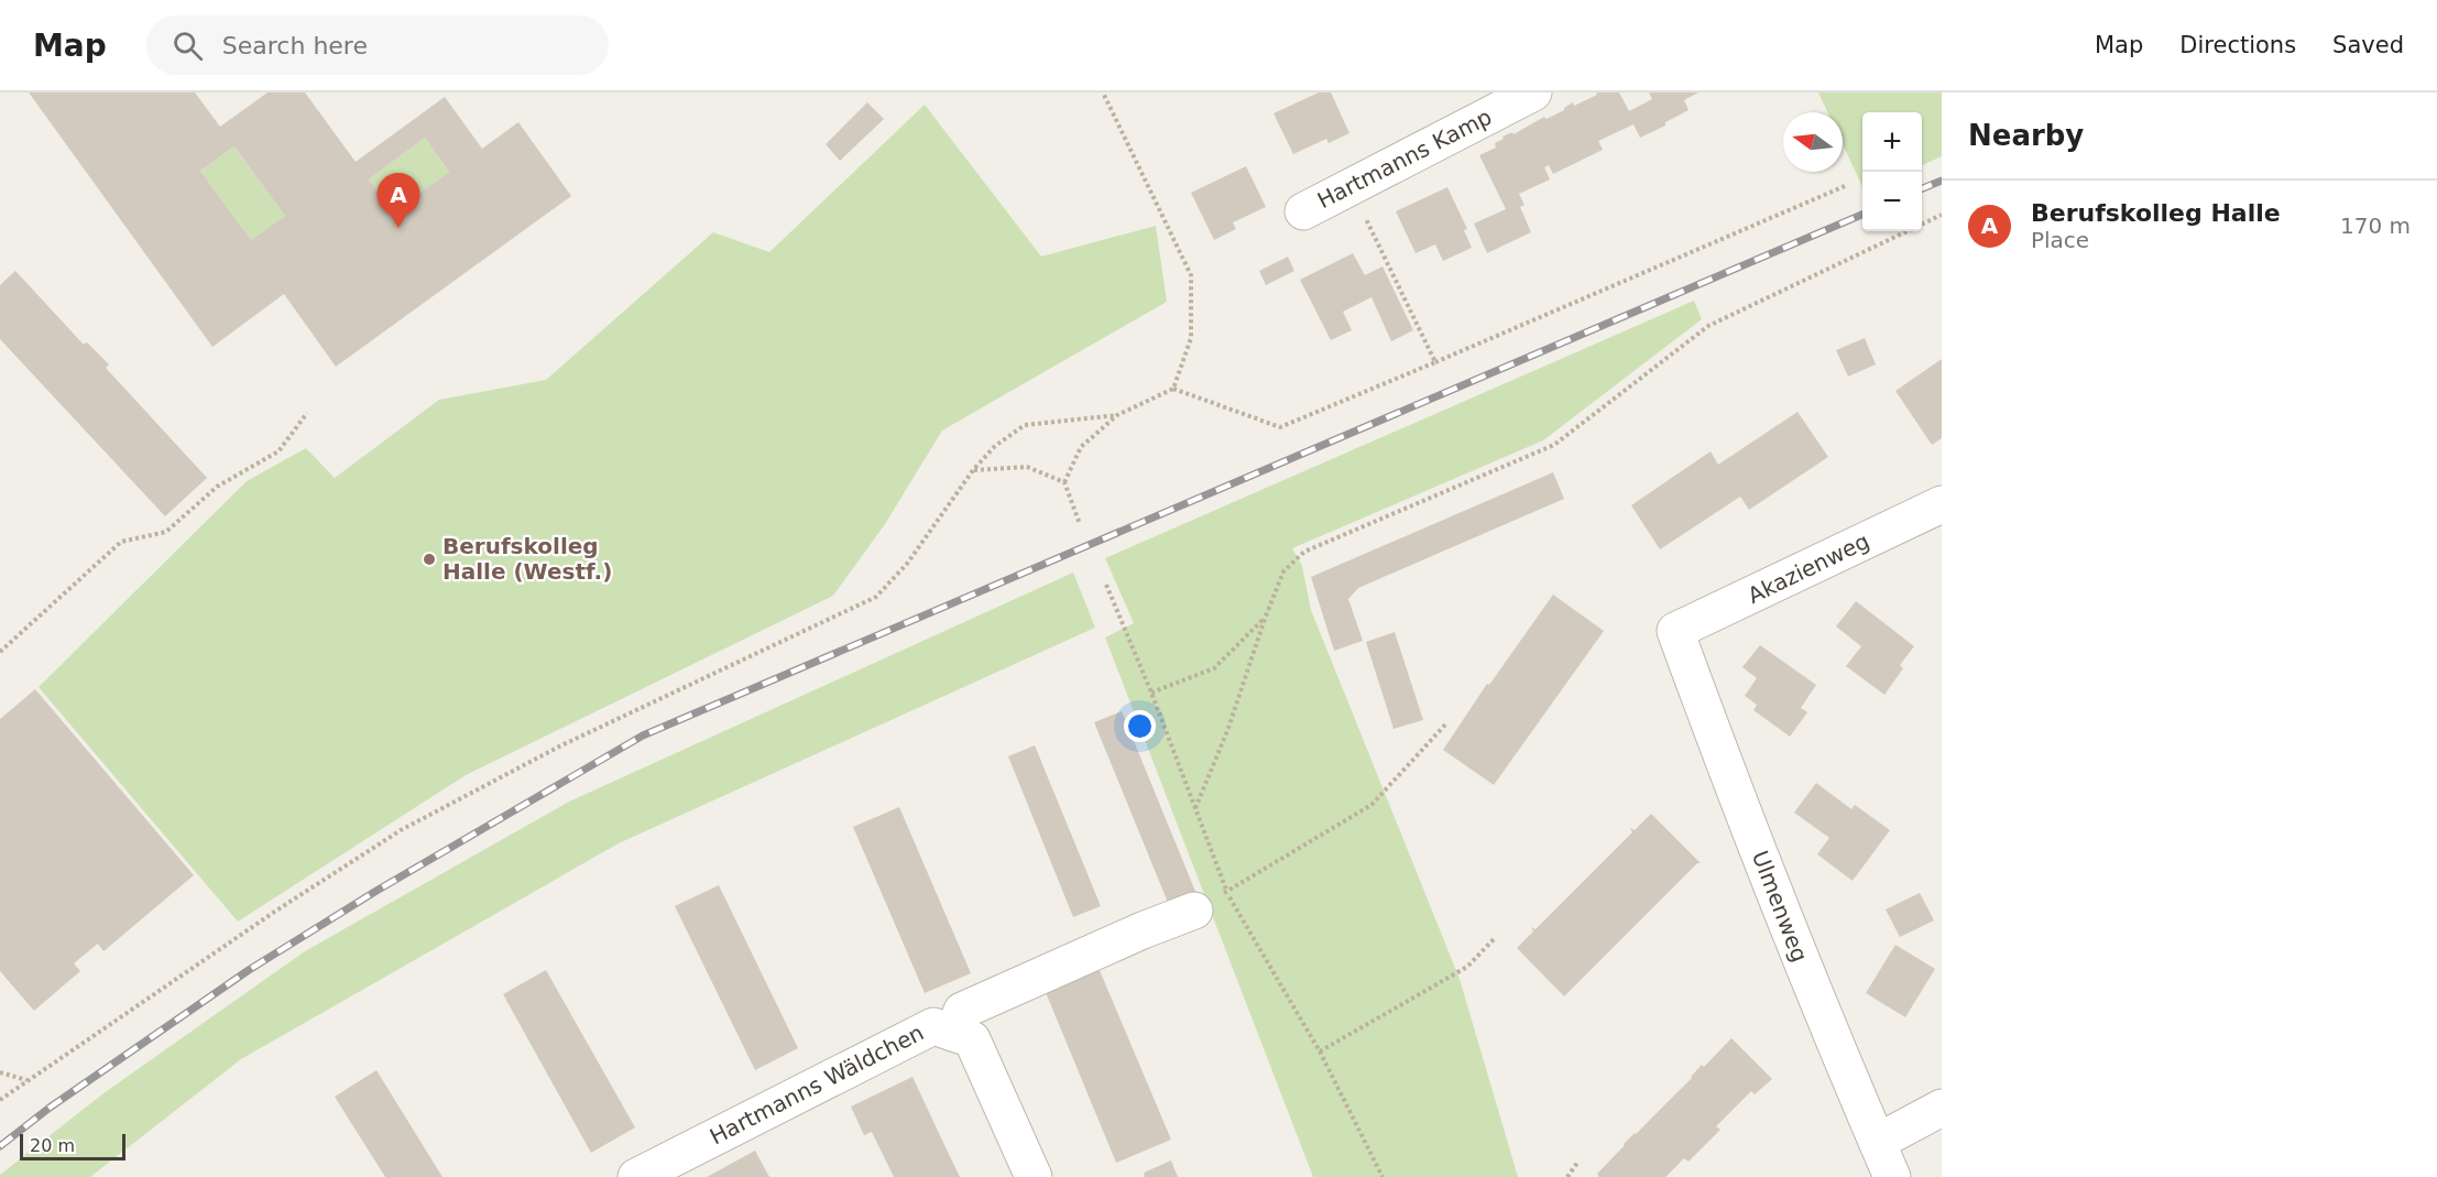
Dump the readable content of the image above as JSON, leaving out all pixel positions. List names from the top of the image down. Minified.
{"streets":{"street":["Hartmanns Kamp","Akazienweg","Ulmenweg","Hartmanns Wäldchen"]},"crossings":[["Akazienweg","Ulmenweg"]],"places":["Berufskolleg Halle (Westf.)"],"scale_bar":"20 m","north":"left","page":{"header":"Map","search":"Search here","nav":["Map","Directions","Saved"],"heading":"Nearby","map_buttons":["+","−"],"pins":"A","list":[{"mark":"A","name":"Berufskolleg Halle","note":"Place","value":"170 m"}],"scale":"20 m"}}
